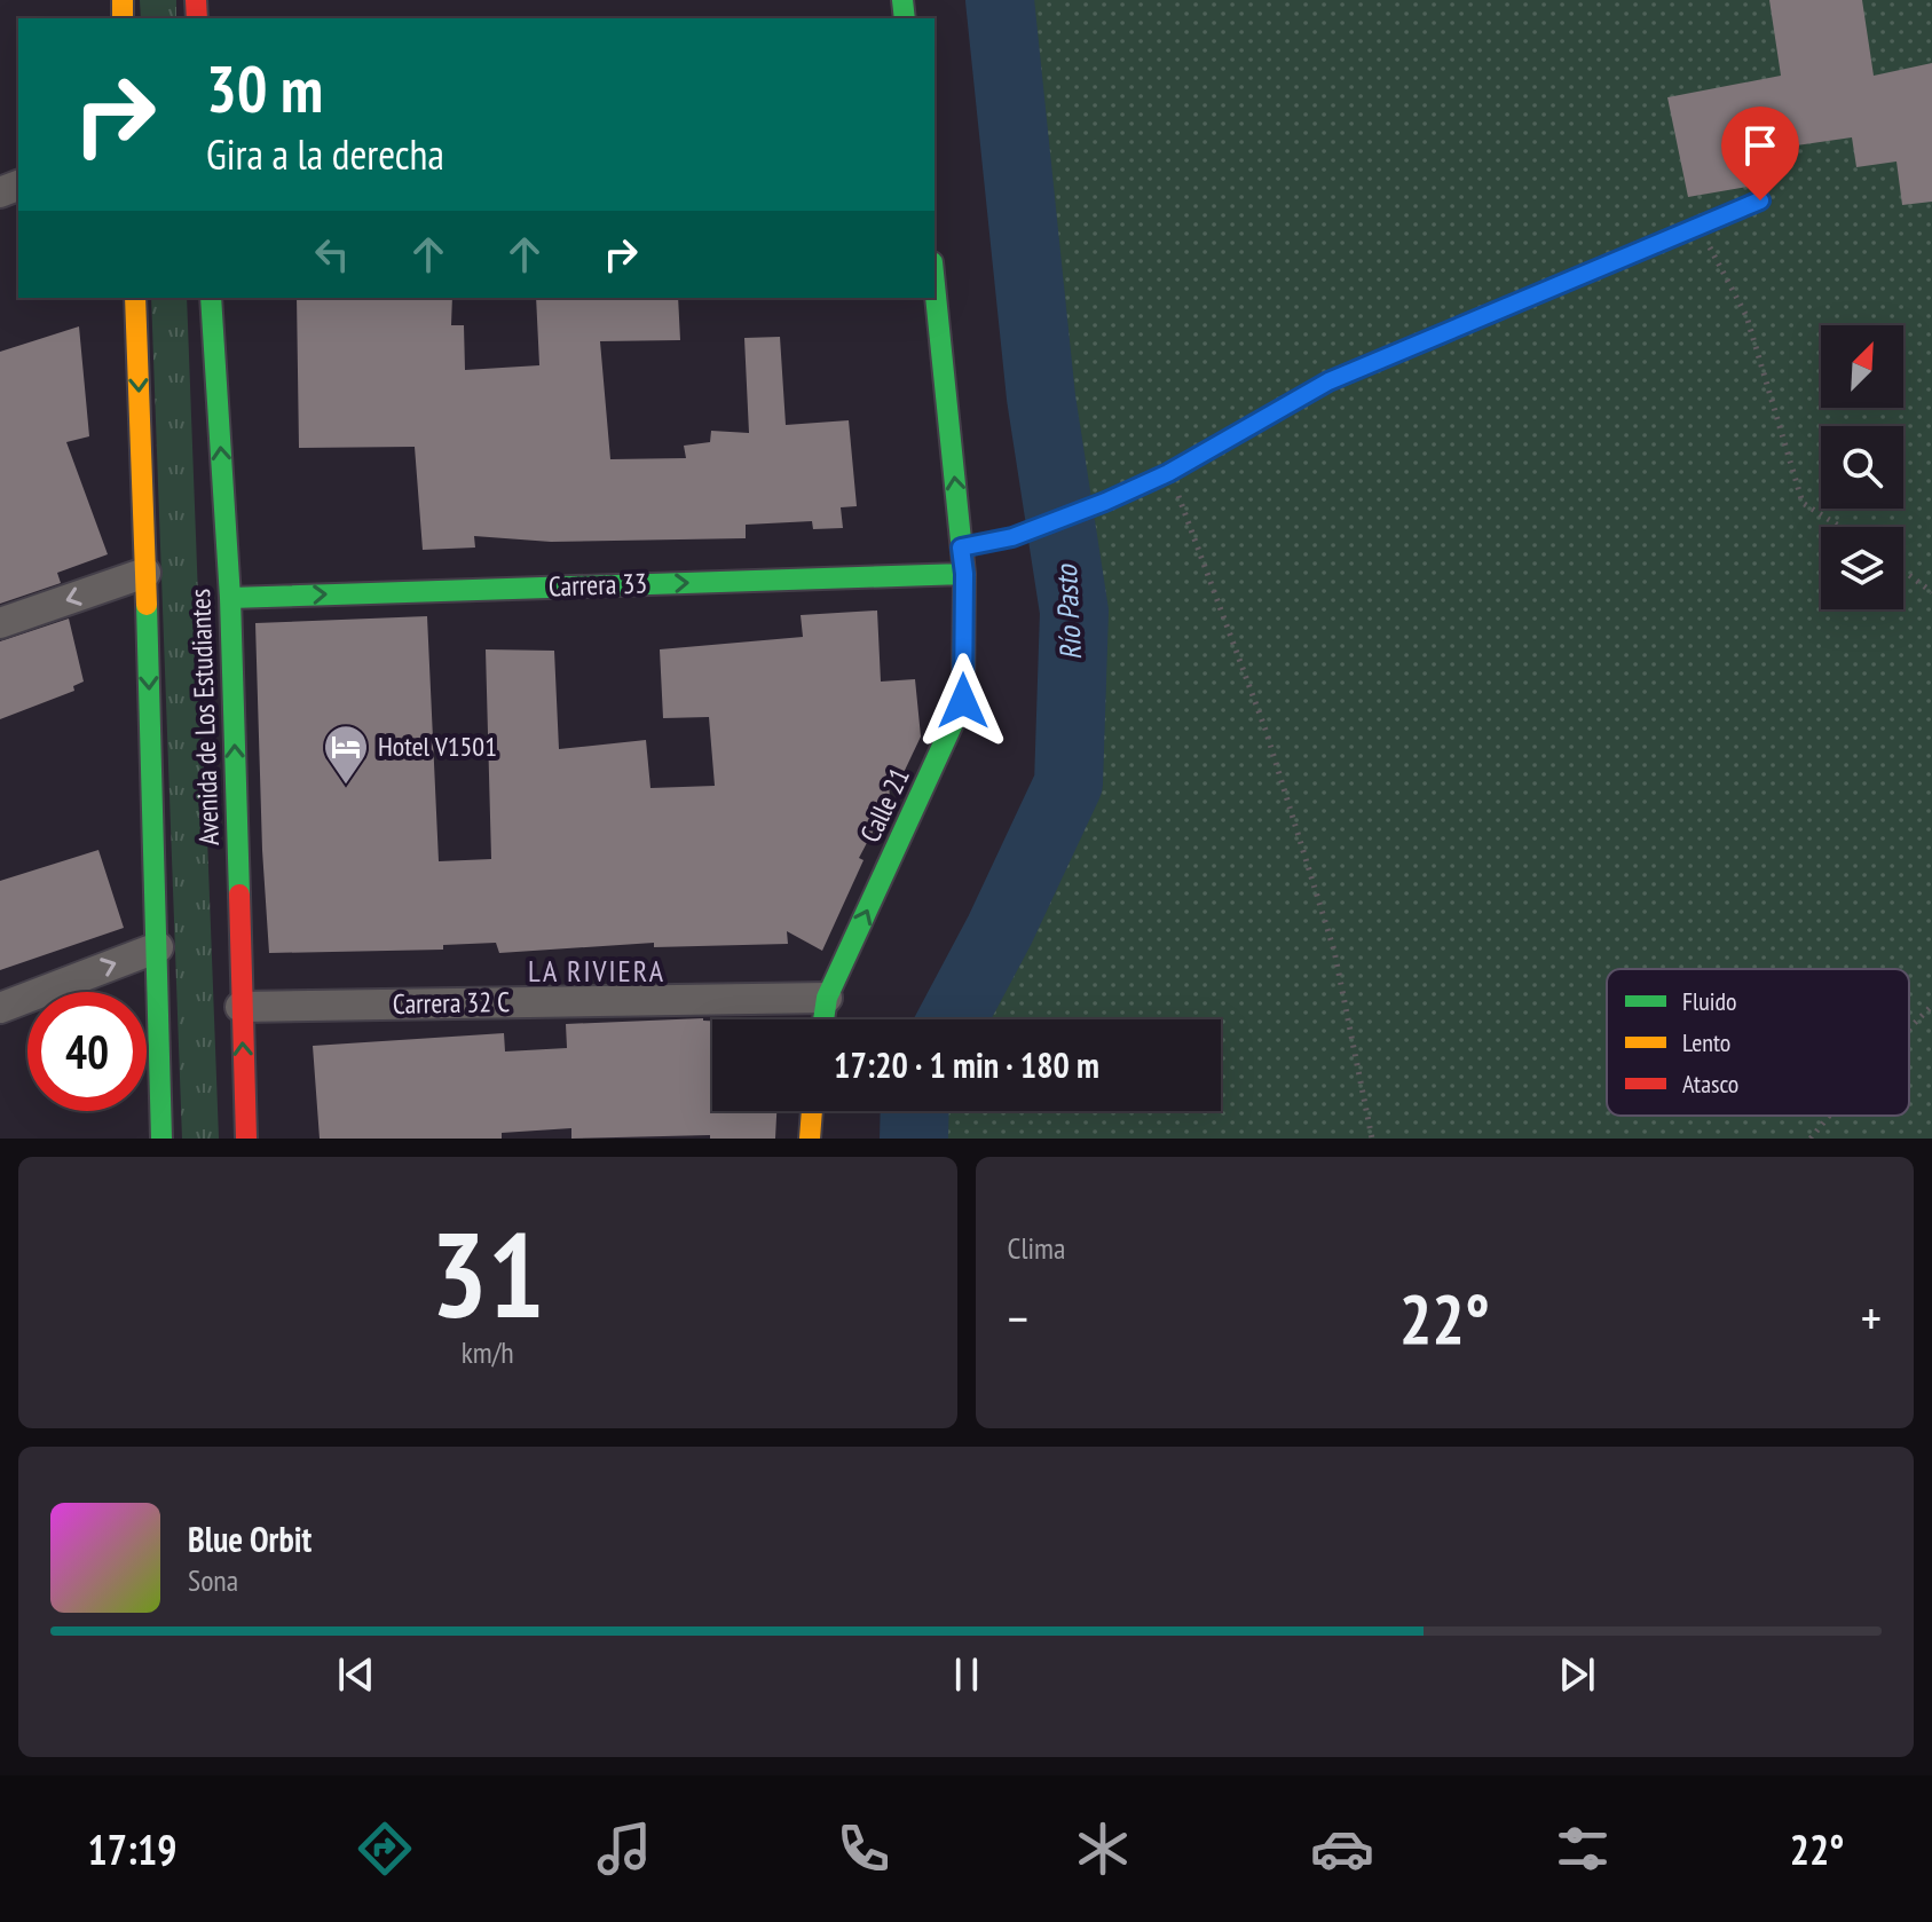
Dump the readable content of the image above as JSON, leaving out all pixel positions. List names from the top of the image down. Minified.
{"streets":{"main road":["Carrera 33","Avenida de Los Estudiantes","Calle 21"],"street":["Carrera 32 C"]},"crossings":[["Carrera 33","Avenida de Los Estudiantes"],["Carrera 33","Calle 21"],["Avenida de Los Estudiantes","Carrera 32 C"],["Calle 21","Carrera 32 C"]],"one_way":["Carrera 33","Calle 21"],"districts":["LA RIVIERA"],"water":["Río Pasto"],"places":{"hotel":["Hotel V1501"]},"legend":["Fluido","Lento","Atasco"],"north":"top right","page":{"turn":["30 m","Gira a la derecha"],"limit":"40","trip":"17:20 · 1 min · 180 m","tile":[["31","km/h"],"Clima"],"heat":["−","22°","+"],"song":["Blue Orbit","Sona"],"tabs":["17:19","22°"]}}
